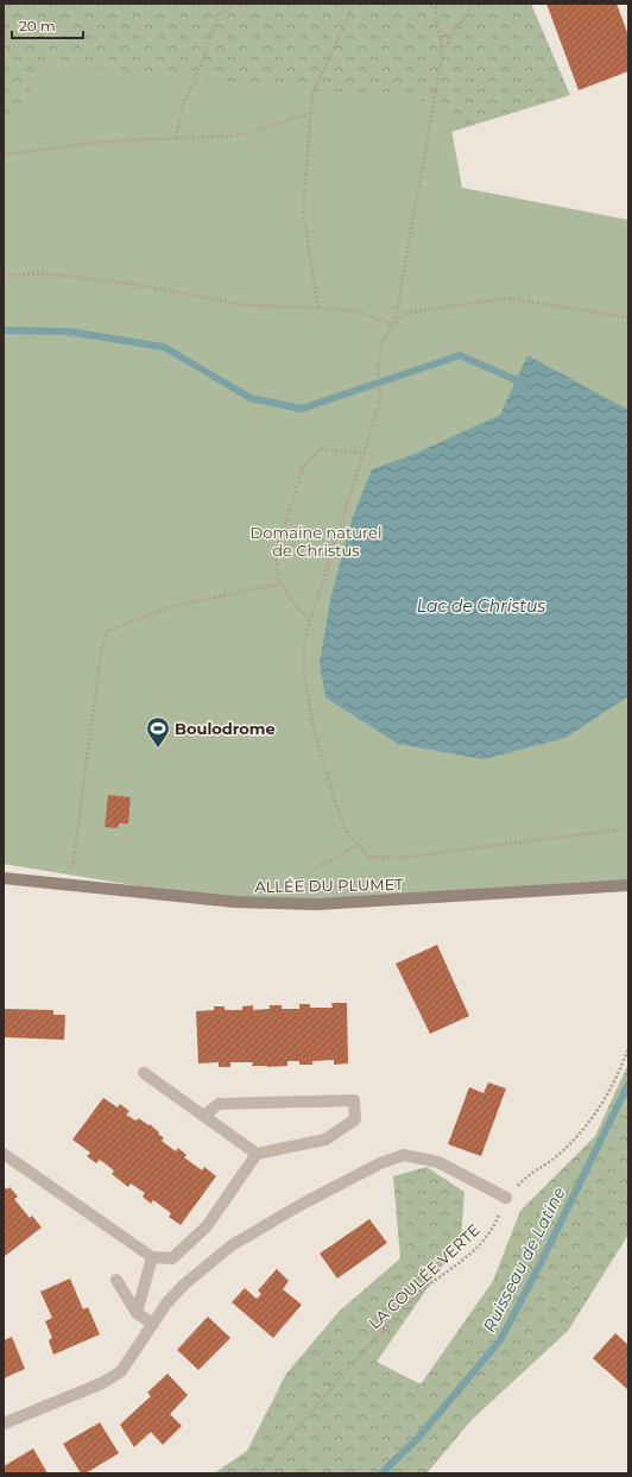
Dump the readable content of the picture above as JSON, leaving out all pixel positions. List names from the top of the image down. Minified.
{"streets":{"street":["ALLÉE DU PLUMET"],"path":["LA COULÉE VERTE"]},"water":["Lac de Christus","Ruisseau de Latine"],"parks":["Domaine naturel de Christus"],"places":{"sports":["Boulodrome"]},"scale_bar":"20 m"}
